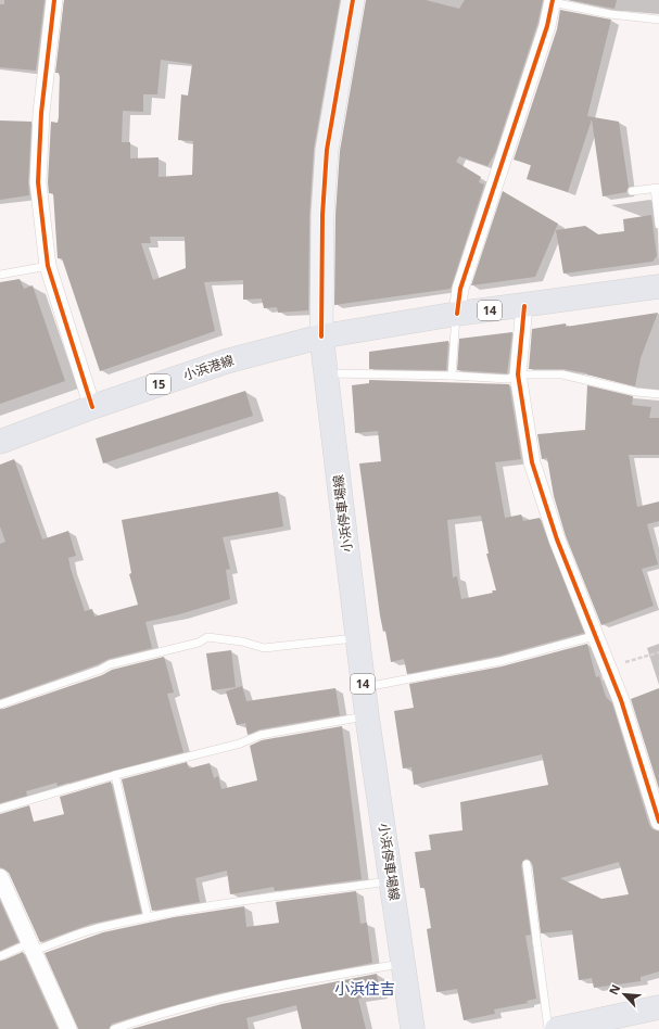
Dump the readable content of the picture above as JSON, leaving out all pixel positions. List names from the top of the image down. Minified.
{"streets":{"main road":["14","小浜港線","15","小浜停車場線"]},"crossings":[["14","小浜港線"],["14","小浜停車場線"],["小浜港線","小浜停車場線"]],"districts":["小浜住吉"],"north":"top left"}
